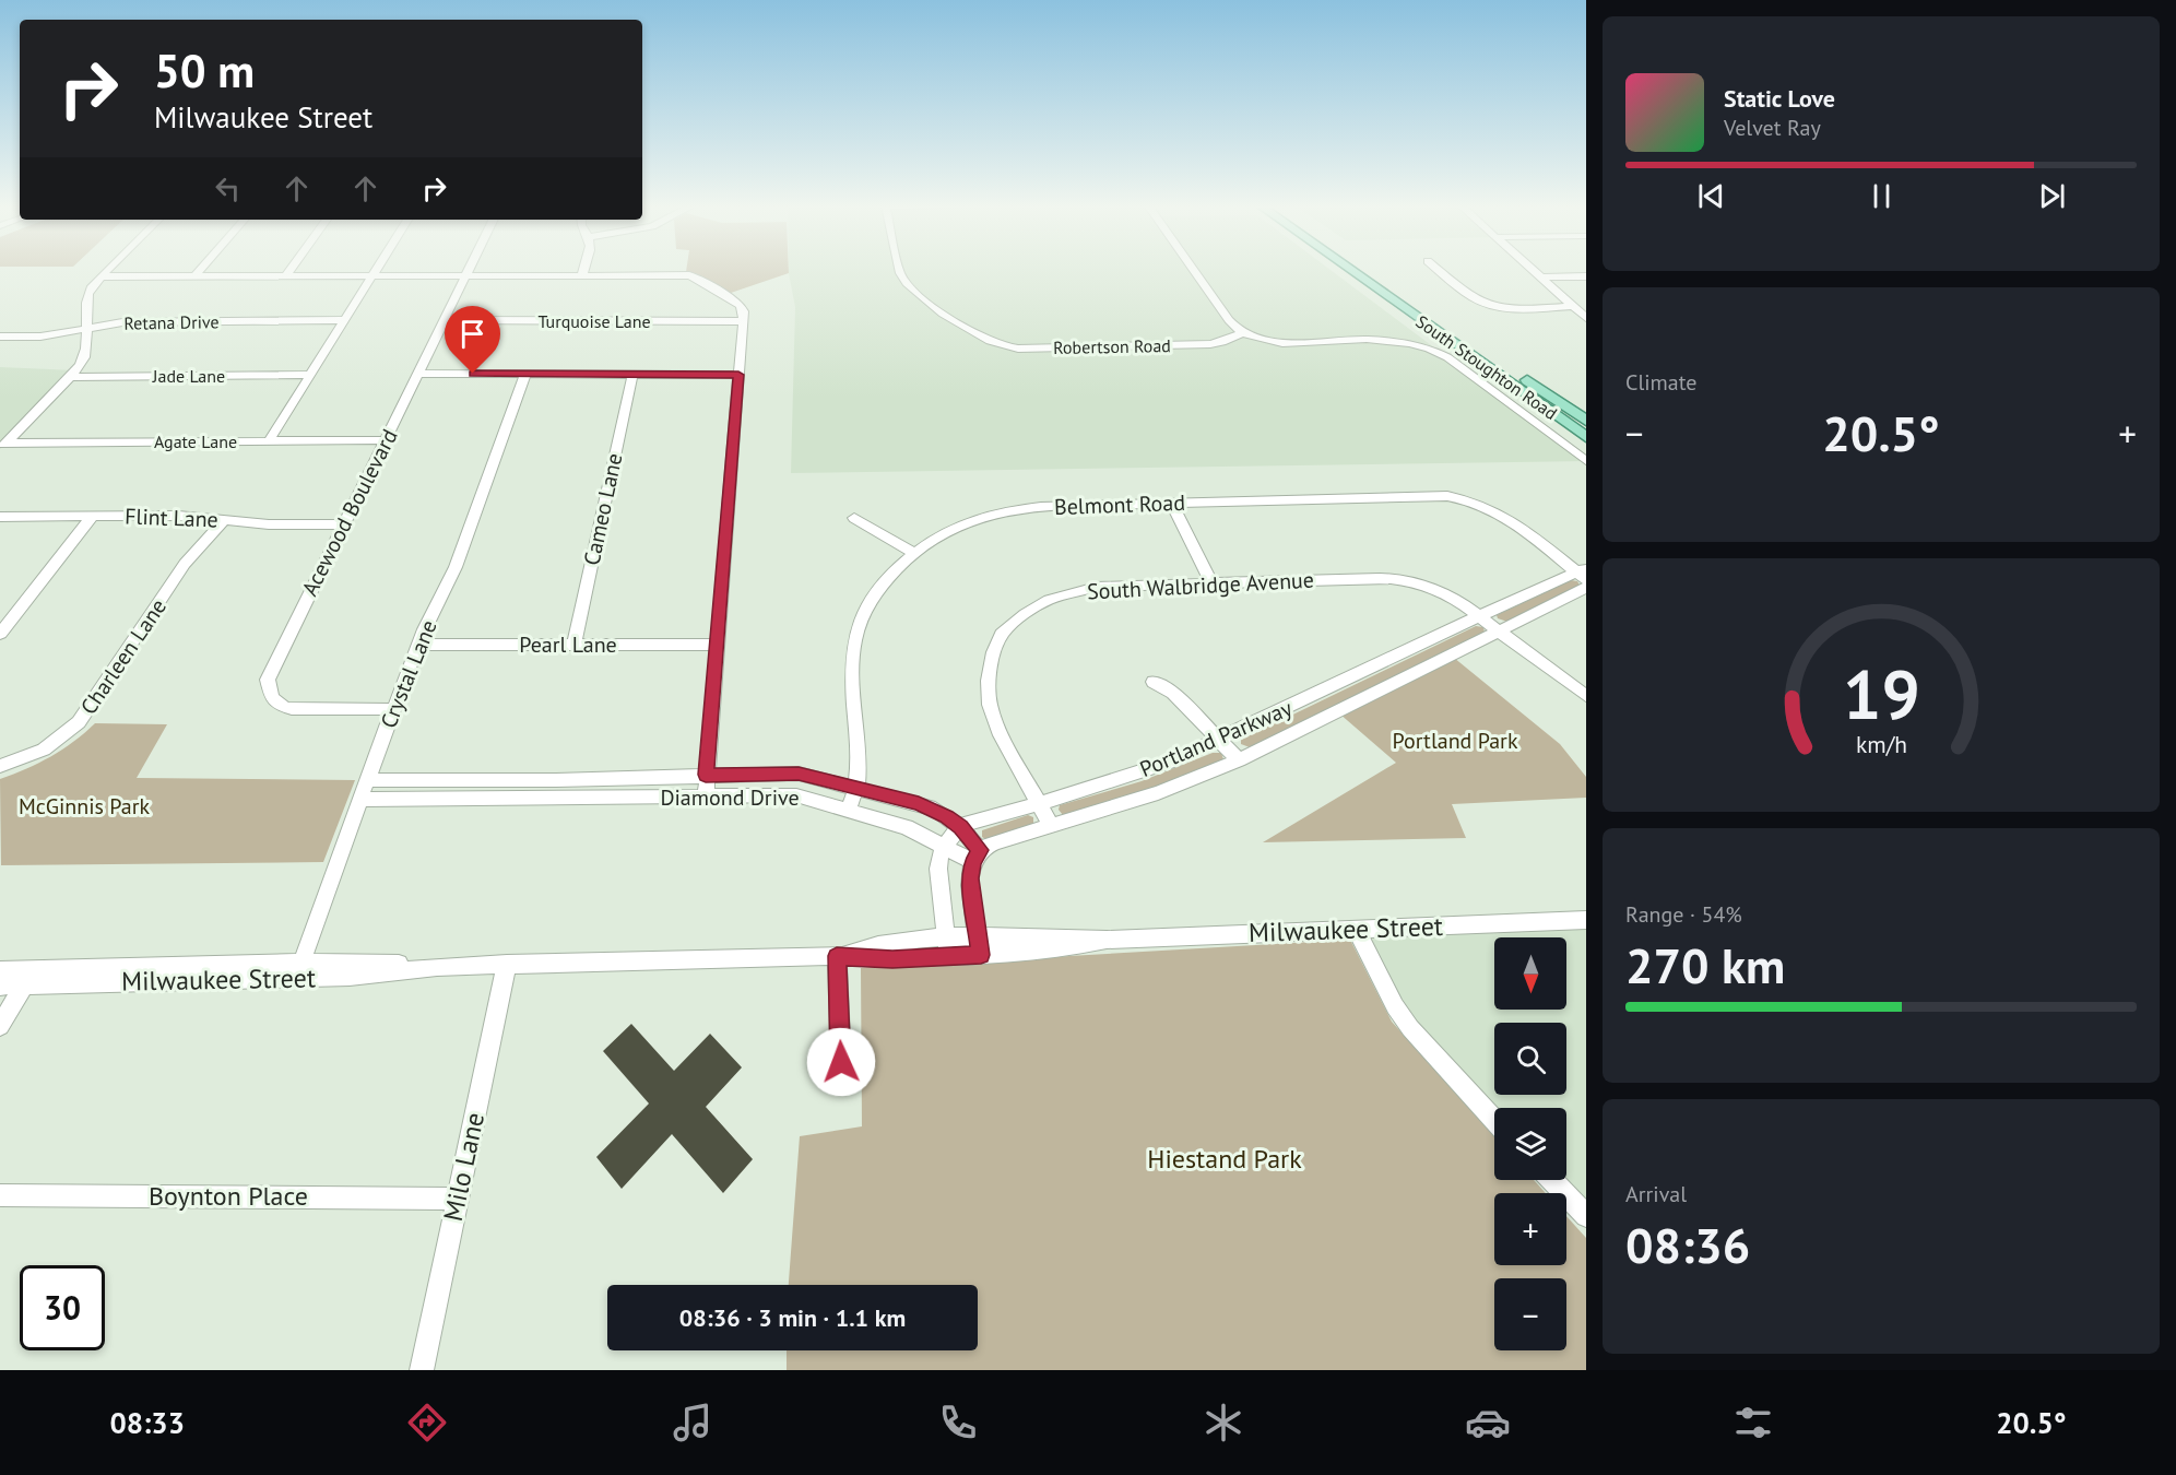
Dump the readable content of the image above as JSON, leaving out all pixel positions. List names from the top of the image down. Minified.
{"streets":{"main road":["South Stoughton Road"],"street":["Turquoise Lane","Retana Drive","Robertson Road","Jade Lane","Agate Lane","Belmont Road","Cameo Lane","Acewood Boulevard","Flint Lane","South Walbridge Avenue","Pearl Lane","Charleen Lane","Crystal Lane","Portland Parkway","Diamond Drive","Milwaukee Street","Milo Lane","Boynton Place"]},"crossings":[["Turquoise Lane","Acewood Boulevard"],["Agate Lane","Acewood Boulevard"],["Belmont Road","Portland Parkway"],["Belmont Road","Diamond Drive"],["Cameo Lane","Pearl Lane"],["Acewood Boulevard","Flint Lane"],["Acewood Boulevard","Crystal Lane"],["Flint Lane","Charleen Lane"],["South Walbridge Avenue","Portland Parkway"],["Pearl Lane","Crystal Lane"],["Crystal Lane","Diamond Drive"],["Crystal Lane","Milwaukee Street"],["Portland Parkway","Diamond Drive"],["Milwaukee Street","Milo Lane"],["Milo Lane","Boynton Place"]],"parks":["Portland Park","McGinnis Park","Hiestand Park"],"north":"bottom","page":{"turn":["50 m","Milwaukee Street"],"song":["Static Love","Velvet Ray"],"tile":["Climate",["Range · 54%","270 km"],["Arrival","08:36"]],"heat":["−","20.5°","+"],"map_buttons":["+","−"],"limit":"30","trip":"08:36 · 3 min · 1.1 km","tabs":["08:33","20.5°"],"gauge":["19","km/h"]}}
